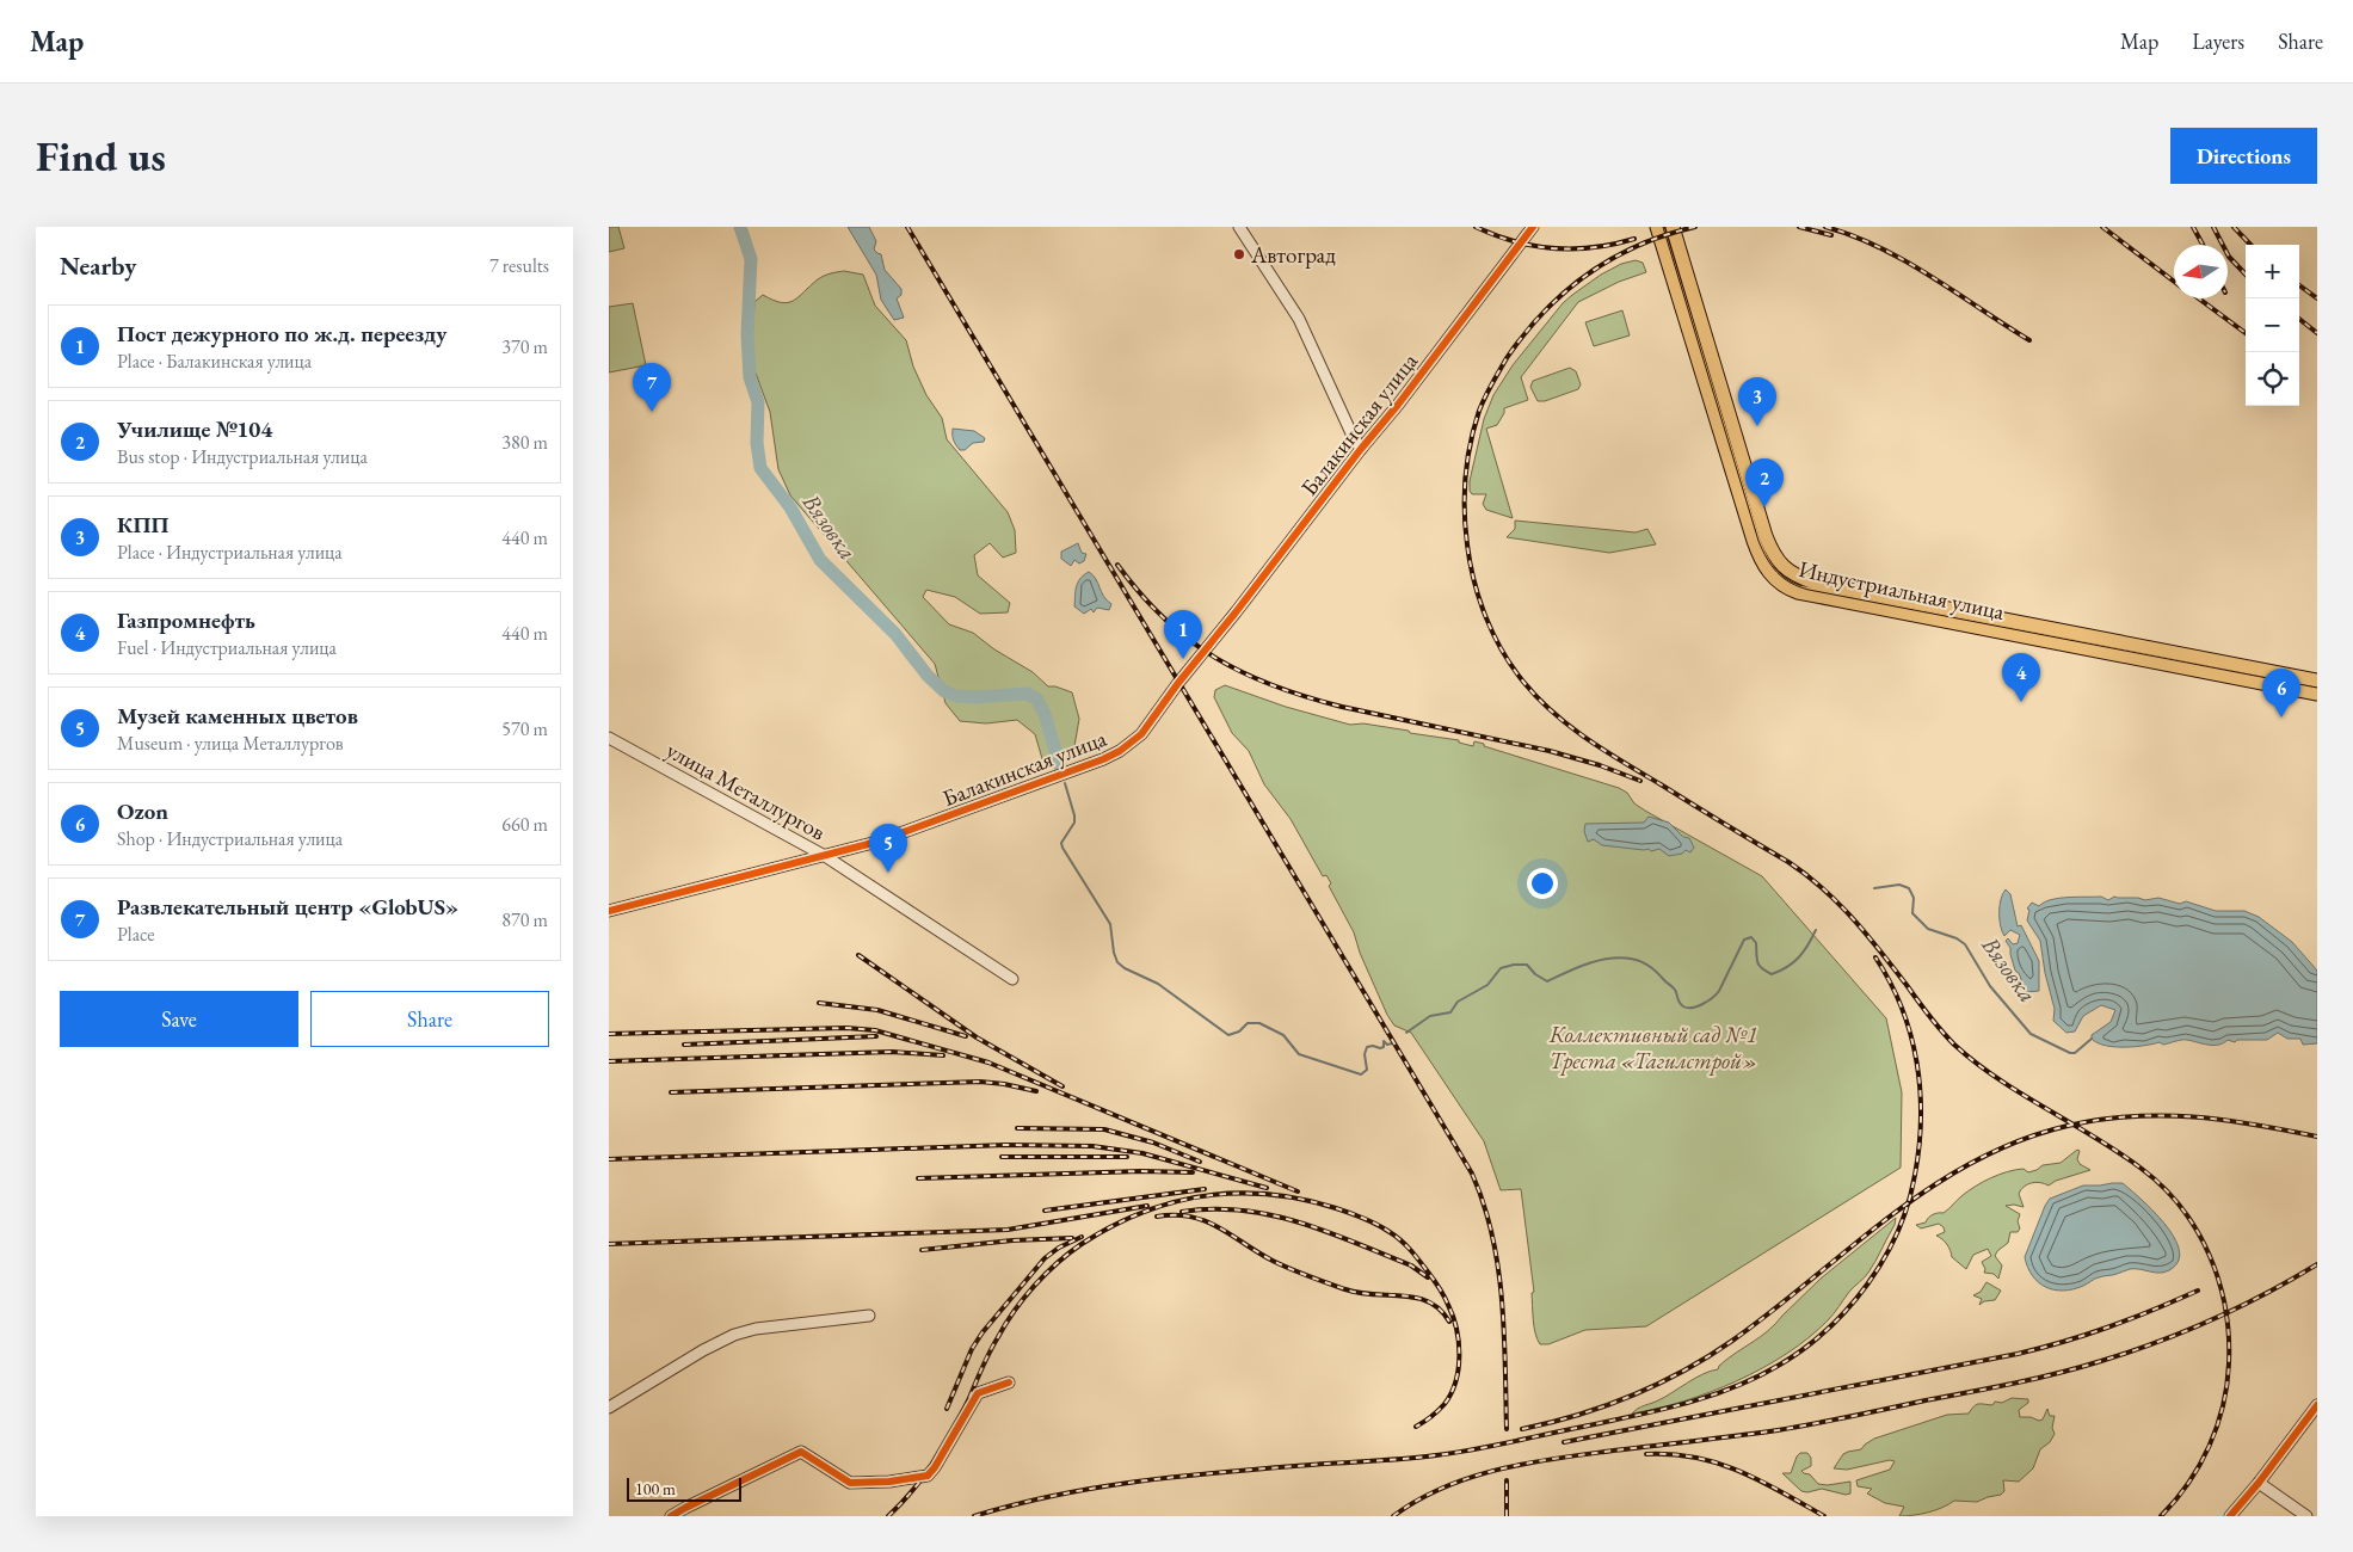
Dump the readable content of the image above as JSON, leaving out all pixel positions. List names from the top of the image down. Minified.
{"streets":{"main road":["Индустриальная улица"],"street":["Балакинская улица","улица Металлургов"]},"crossings":[["Балакинская улица","улица Металлургов"]],"water":["Вязовка"],"parks":["Коллективный сад №1 Треста «Тагилстрой»"],"places":["Автоград"],"scale_bar":"100 m","north":"left","page":{"header":"Map","nav":["Map","Layers","Share"],"buttons":["Directions",["Save","Share"]],"title":"Find us","heading":["Nearby","7 results"],"map_buttons":["+","−"],"list":[{"mark":"1","name":"Пост дежурного по ж.д. переезду","note":"Place · Балакинская улица","value":"370 m"},{"mark":"2","name":"Училище №104","note":"Bus stop · Индустриальная улица","value":"380 m"},{"mark":"3","name":"КПП","note":"Place · Индустриальная улица","value":"440 m"},{"mark":"4","name":"Газпромнефть","note":"Fuel · Индустриальная улица","value":"440 m"},{"mark":"5","name":"Музей каменных цветов","note":"Museum · улица Металлургов","value":"570 m"},{"mark":"6","name":"Ozon","note":"Shop · Индустриальная улица","value":"660 m"},{"mark":"7","name":"Развлекательный центр «GlobUS»","note":"Place","value":"870 m"}],"pins":["7","3","2","1","4","6","5"],"scale":"100 m"}}
